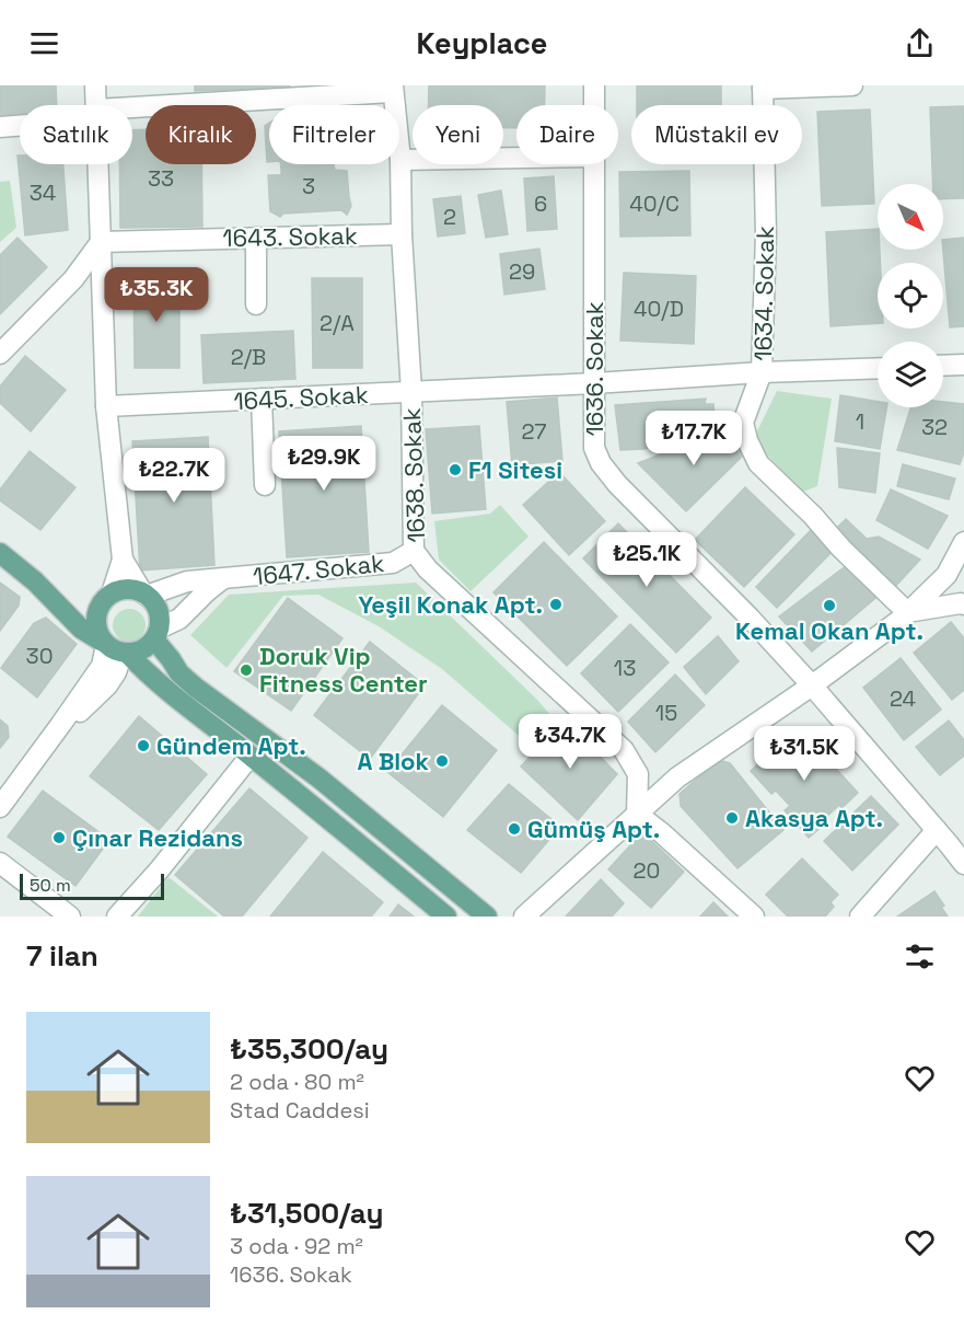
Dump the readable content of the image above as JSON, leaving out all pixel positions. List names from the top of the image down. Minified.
{"streets":{"street":["1643. Sokak","1634. Sokak","1636. Sokak","1645. Sokak","1638. Sokak","1647. Sokak"]},"crossings":[["1643. Sokak","1638. Sokak"],["1634. Sokak","1645. Sokak"],["1636. Sokak","1645. Sokak"],["1645. Sokak","1638. Sokak"],["1638. Sokak","1647. Sokak"]],"places":["F1 Sitesi","Yeşil Konak Apt.","Kemal Okan Apt.","Doruk Vip Fitness Center","Gündem Apt.","A Blok","Akasya Apt.","Gümüş Apt.","Çınar Rezidans"],"house_numbers":["33","3","34","6","40/C","2","29","40/D","2/A","2/B","1","32","27","30","13","24","15","20"],"scale_bar":"50 m","north":"bottom right","page":{"header":"Keyplace","chip":["Satılık","Kiralık","Filtreler","Yeni","Daire","Müstakil ev"],"price":["₺35.3K","₺17.7K","₺29.9K","₺22.7K","₺25.1K","₺34.7K","₺31.5K"],"scale":"50 m","heading":"7 ilan","list":[{"name":"₺35,300/ay","note":"2 oda · 80 m² · Stad Caddesi"},{"name":"₺31,500/ay","note":"3 oda · 92 m² · 1636. Sokak"}]}}
